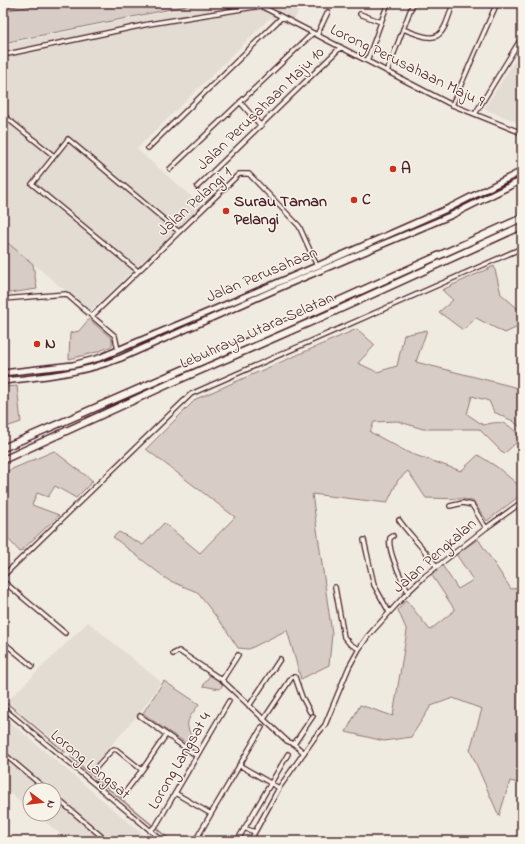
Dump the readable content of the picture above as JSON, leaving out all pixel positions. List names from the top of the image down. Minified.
{"streets":{"highway":["Lebuhraya Utara–Selatan"],"main road":["Jalan Perusahaan"],"street":["Lorong Perusahaan Maju 9","Jalan Perusahaan Maju 10","Jalan Pelangi 1","Jalan Pengkalan","Lorong Langsat 4","Lorong Langsat"]},"crossings":[["Lorong Perusahaan Maju 9","Jalan Perusahaan Maju 10"],["Jalan Pelangi 1","Jalan Perusahaan"],["Lorong Langsat 4","Lorong Langsat"]],"places":["A","C","Surau Taman Pelangi","N"],"north":"right"}
